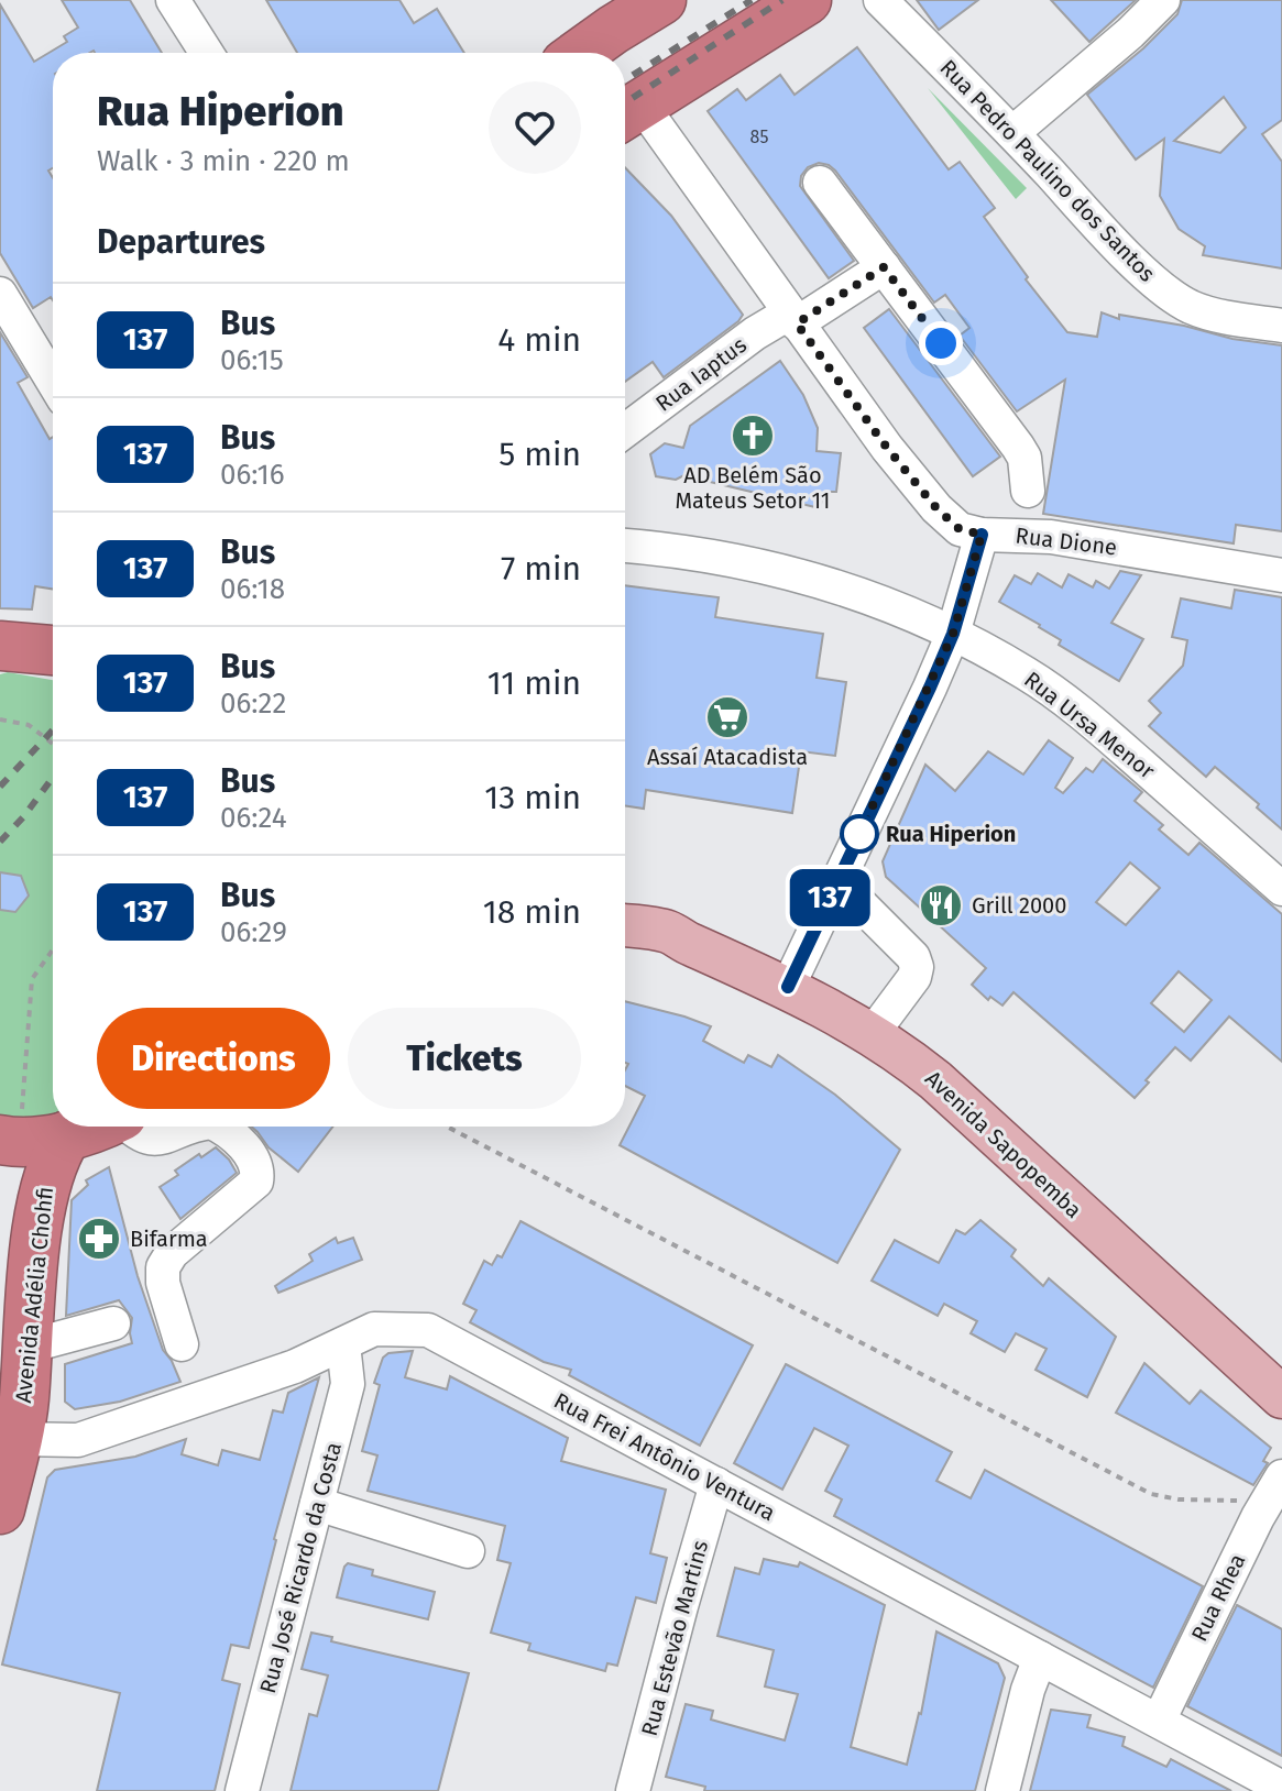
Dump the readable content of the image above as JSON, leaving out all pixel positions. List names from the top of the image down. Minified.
{"streets":{"highway":["Avenida Adélia Chohfi"],"main road":["Avenida Sapopemba"],"street":["Rua Pedro Paulino dos Santos","Rua Iaptus","Rua Dione","Rua Ursa Menor","Rua Frei Antônio Ventura","Rua José Ricardo da Costa","Rua Rhea","Rua Estevão Martins"]},"crossings":[["Rua Iaptus","Rua Dione"],["Avenida Adélia Chohfi","Rua Frei Antônio Ventura"],["Rua Frei Antônio Ventura","Rua José Ricardo da Costa"],["Rua Frei Antônio Ventura","Rua Rhea"],["Rua Frei Antônio Ventura","Rua Estevão Martins"]],"places":{"church":["AD Belém São Mateus Setor 11"],"supermarket":["Assaí Atacadista"],"other":["Rua Hiperion"],"restaurant":["Grill 2000"],"pharmacy":["Bifarma"]},"lines":["bus line 137"],"house_numbers":["85"],"page":{"on_map":"137","heading":[["Rua Hiperion","Walk · 3 min · 220 m"],"Departures"],"list":[{"mark":"137","name":"Bus","note":"06:15","value":"4 min"},{"mark":"137","name":"Bus","note":"06:16","value":"5 min"},{"mark":"137","name":"Bus","note":"06:18","value":"7 min"},{"mark":"137","name":"Bus","note":"06:22","value":"11 min"},{"mark":"137","name":"Bus","note":"06:24","value":"13 min"},{"mark":"137","name":"Bus","note":"06:29","value":"18 min"}],"buttons":["Directions","Tickets"]}}
